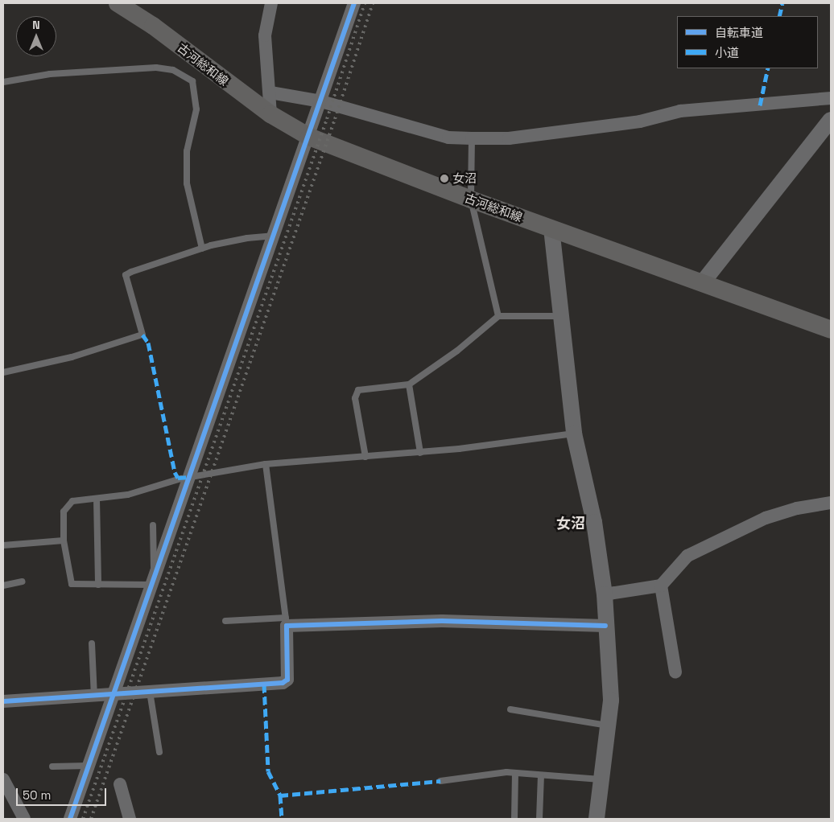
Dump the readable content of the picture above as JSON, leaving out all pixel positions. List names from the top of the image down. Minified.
{"streets":{"main road":["古河総和線"]},"districts":["女沼"],"places":["女沼"],"legend":["自転車道","小道"],"scale_bar":"50 m","north":"top"}
